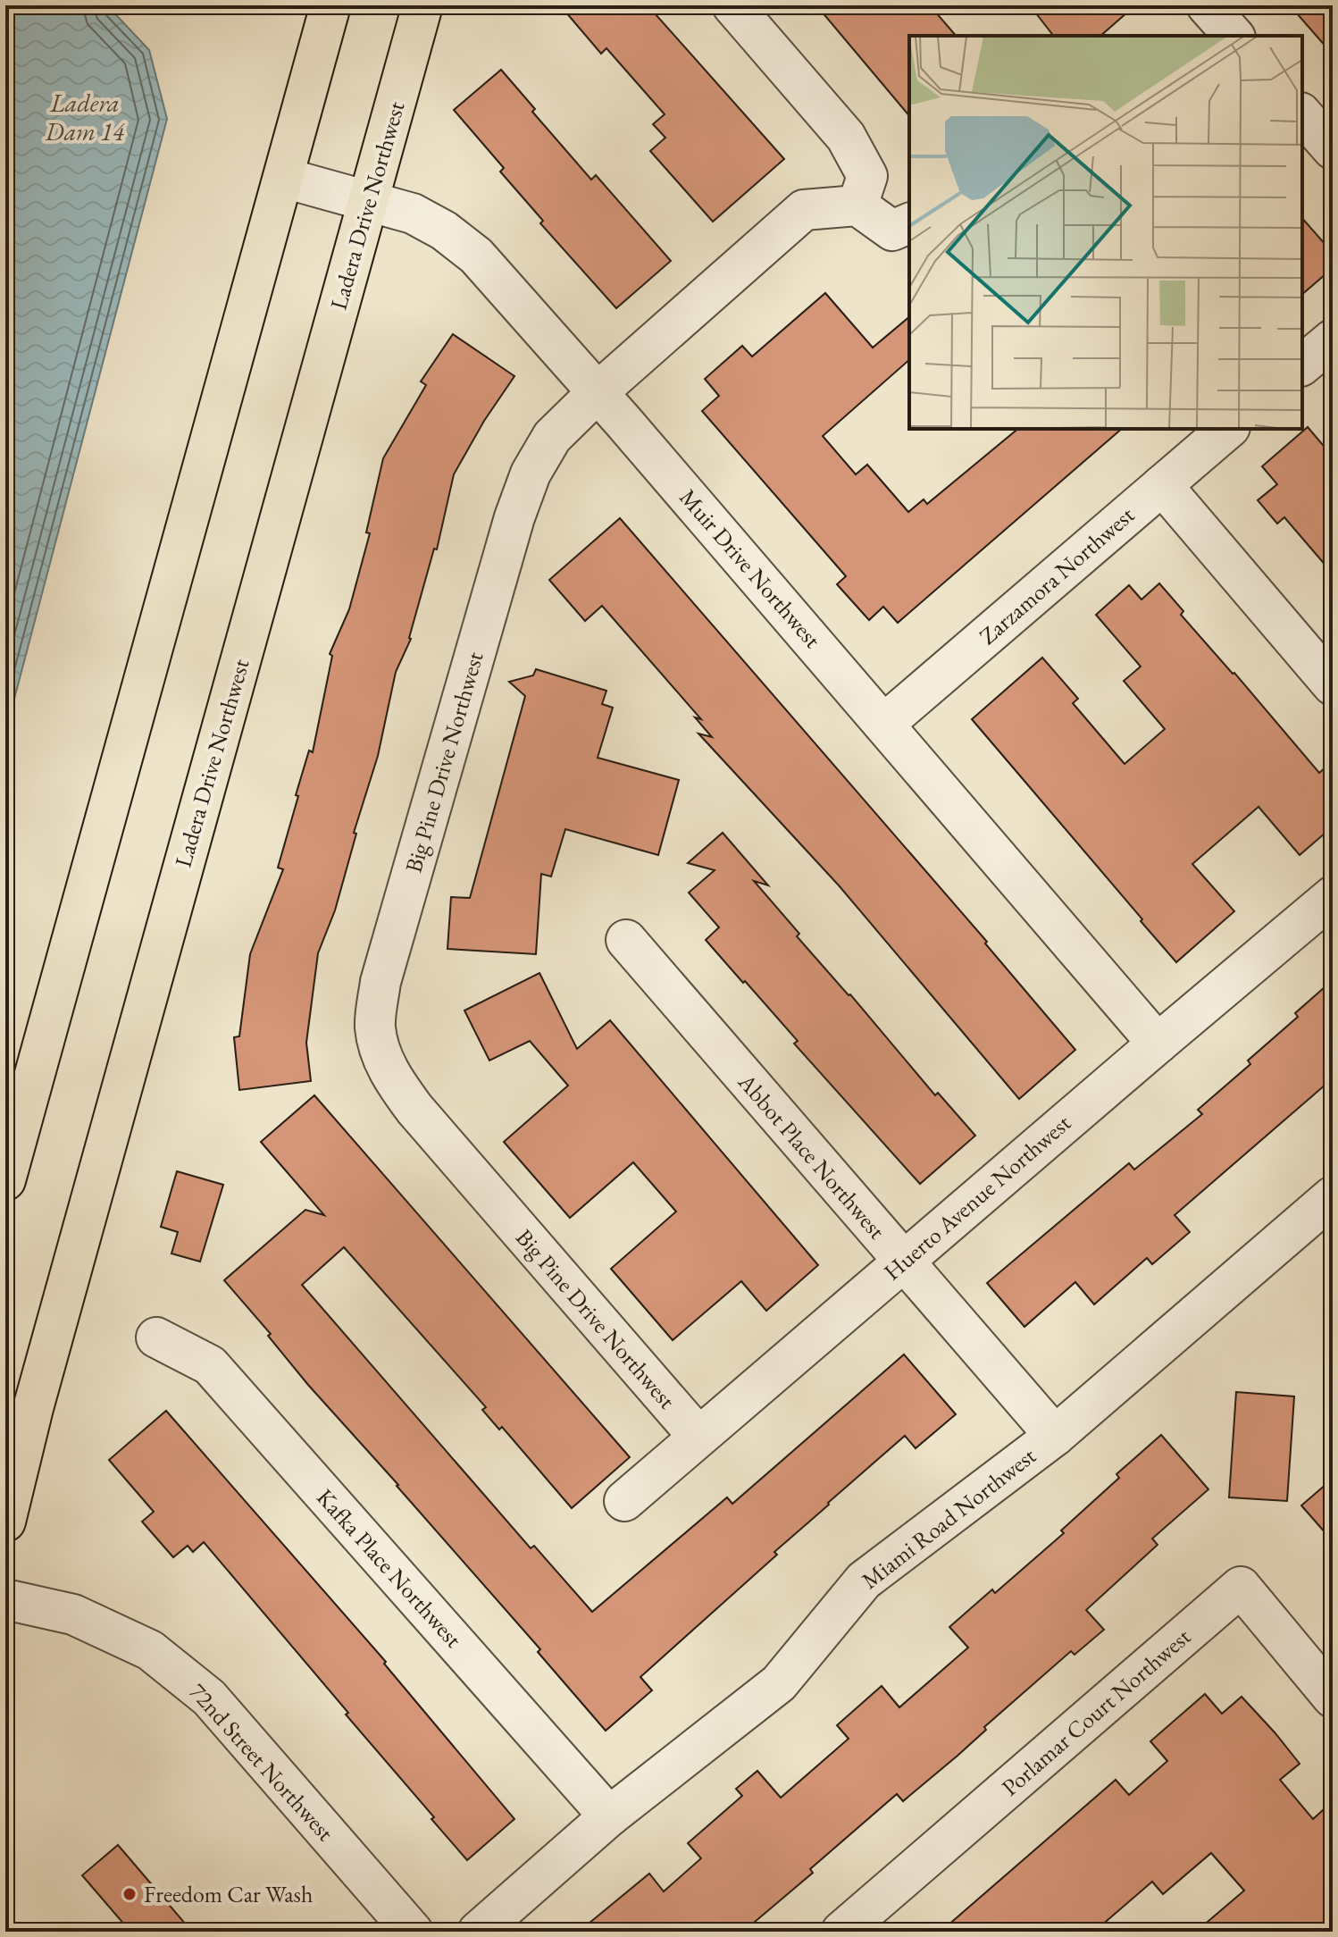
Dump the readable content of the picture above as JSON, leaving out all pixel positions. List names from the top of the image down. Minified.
{"streets":{"main road":["Ladera Drive Northwest"],"street":["Muir Drive Northwest","Zarzamora Northwest","Big Pine Drive Northwest","Abbot Place Northwest","Huerto Avenue Northwest","Miami Road Northwest","Kafka Place Northwest","Porlamar Court Northwest","72nd Street Northwest"]},"crossings":[["Ladera Drive Northwest","Muir Drive Northwest"],["Muir Drive Northwest","Zarzamora Northwest"],["Muir Drive Northwest","Big Pine Drive Northwest"],["Muir Drive Northwest","Huerto Avenue Northwest"],["Big Pine Drive Northwest","Huerto Avenue Northwest"],["Abbot Place Northwest","Huerto Avenue Northwest"],["Abbot Place Northwest","Miami Road Northwest"],["Miami Road Northwest","Kafka Place Northwest"]],"water":["Ladera Dam 14"],"places":["Freedom Car Wash"]}
